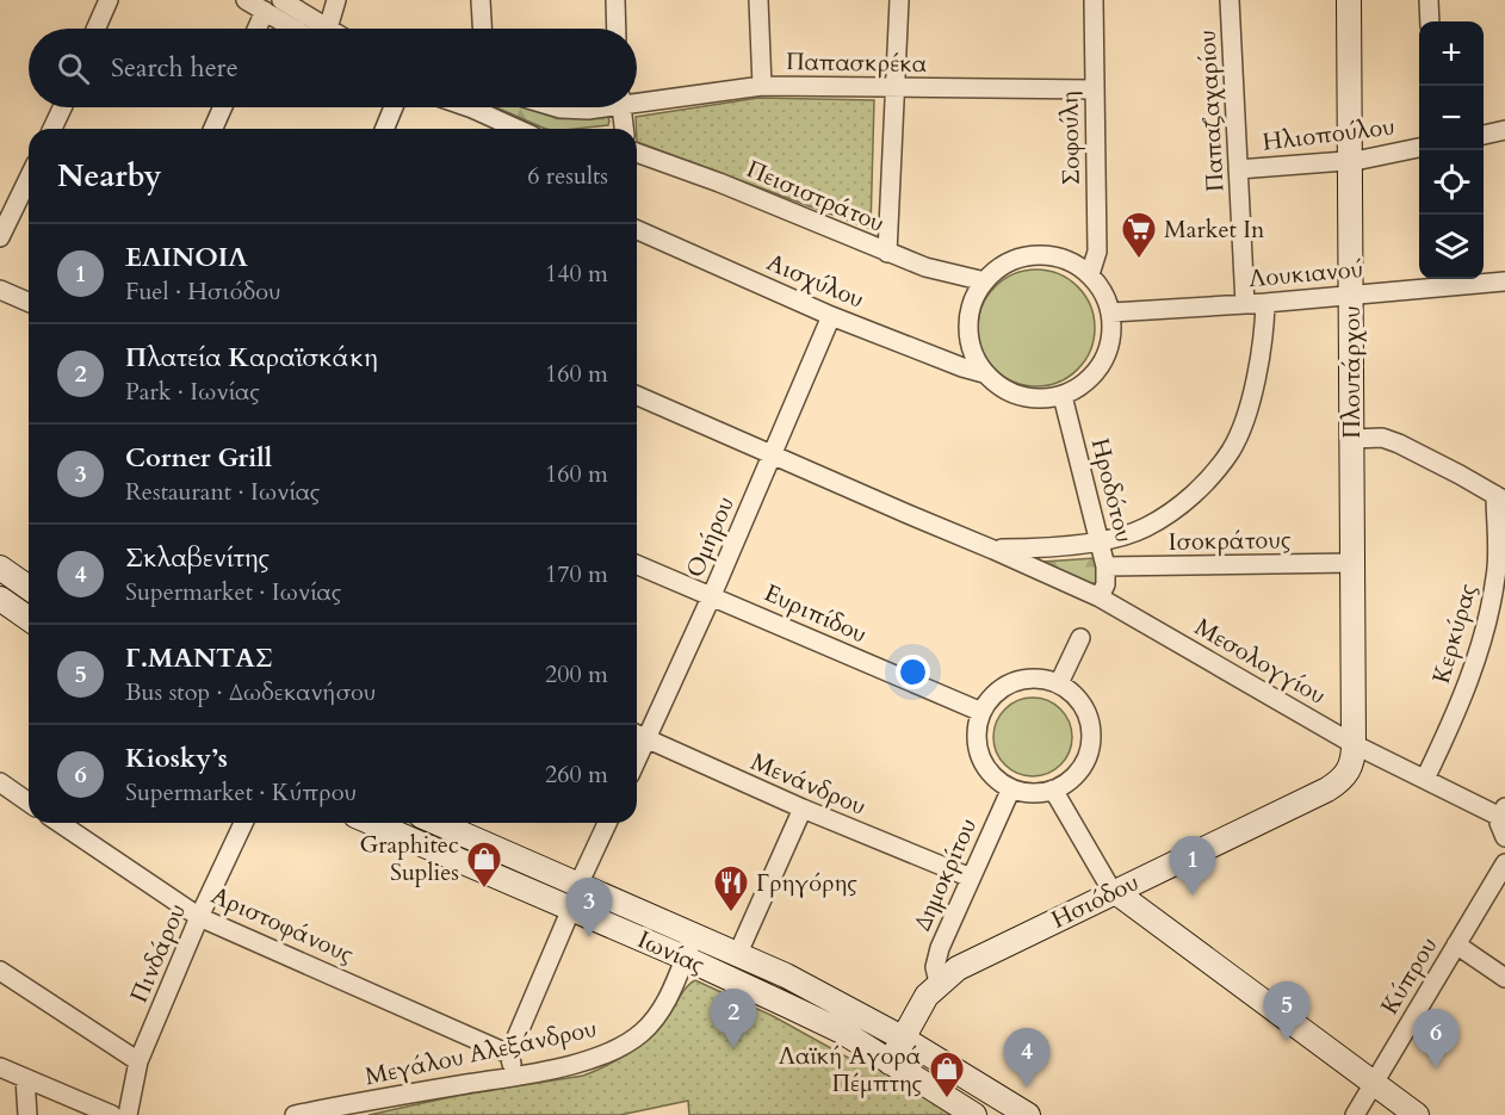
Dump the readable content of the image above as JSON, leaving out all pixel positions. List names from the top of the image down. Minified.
{"streets":{"street":["Παπασκρέκα","Παπαζαχαρίου","Ηλιοπούλου","Σοφούλη","Πεισιστράτου","Λουκιανού","Αισχύλου","Πλουτάρχου","Ηροδότου","Ομήρου","Ισοκράτους","Ευριπίδου","Κερκύρας","Μεσολογγίου","Μενάνδρου","Δημοκρίτου","Ησιόδου","Αριστοφάνους","Ιωνίας","Πινδάρου","Κύπρου","Μεγάλου Αλεξάνδρου"]},"crossings":[["Παπασκρέκα","Σοφούλη"],["Παπαζαχαρίου","Ηλιοπούλου"],["Παπαζαχαρίου","Λουκιανού"],["Ηλιοπούλου","Πλουτάρχου"],["Σοφούλη","Πεισιστράτου"],["Σοφούλη","Λουκιανού"],["Σοφούλη","Αισχύλου"],["Σοφούλη","Ηροδότου"],["Πεισιστράτου","Λουκιανού"],["Πεισιστράτου","Αισχύλου"],["Πεισιστράτου","Ηροδότου"],["Λουκιανού","Αισχύλου"],["Λουκιανού","Πλουτάρχου"],["Λουκιανού","Ηροδότου"],["Λουκιανού","Μεσολογγίου"],["Αισχύλου","Ηροδότου"],["Αισχύλου","Ομήρου"],["Πλουτάρχου","Ισοκράτους"],["Πλουτάρχου","Μεσολογγίου"],["Πλουτάρχου","Ησιόδου"],["Ηροδότου","Ισοκράτους"],["Ηροδότου","Μεσολογγίου"],["Ομήρου","Ευριπίδου"],["Ομήρου","Μεσολογγίου"],["Ομήρου","Μενάνδρου"],["Ευριπίδου","Δημοκρίτου"],["Κερκύρας","Μεσολογγίου"],["Μεσολογγίου","Ησιόδου"],["Μενάνδρου","Δημοκρίτου"],["Δημοκρίτου","Ησιόδου"],["Ησιόδου","Ιωνίας"],["Αριστοφάνους","Πινδάρου"],["Ιωνίας","Μεγάλου Αλεξάνδρου"]],"places":{"supermarket":["Market In"],"shop":["Graphitec Suplies","Λαϊκή Αγορά Πέμπτης"],"restaurant":["Γρηγόρης"]},"page":{"map_buttons":["+","−"],"search":"Search here","heading":["Nearby","6 results"],"list":[{"mark":"1","name":"ΕΛΙΝΟΙΛ","note":"Fuel · Ησιόδου","value":"140 m"},{"mark":"2","name":"Πλατεία Καραϊσκάκη","note":"Park · Ιωνίας","value":"160 m"},{"mark":"3","name":"Corner Grill","note":"Restaurant · Ιωνίας","value":"160 m"},{"mark":"4","name":"Σκλαβενίτης","note":"Supermarket · Ιωνίας","value":"170 m"},{"mark":"5","name":"Γ.ΜΑΝΤΑΣ","note":"Bus stop · Δωδεκανήσου","value":"200 m"},{"mark":"6","name":"Kiosky’s","note":"Supermarket · Κύπρου","value":"260 m"}],"pins":["1","3","5","2","6","4"]}}
